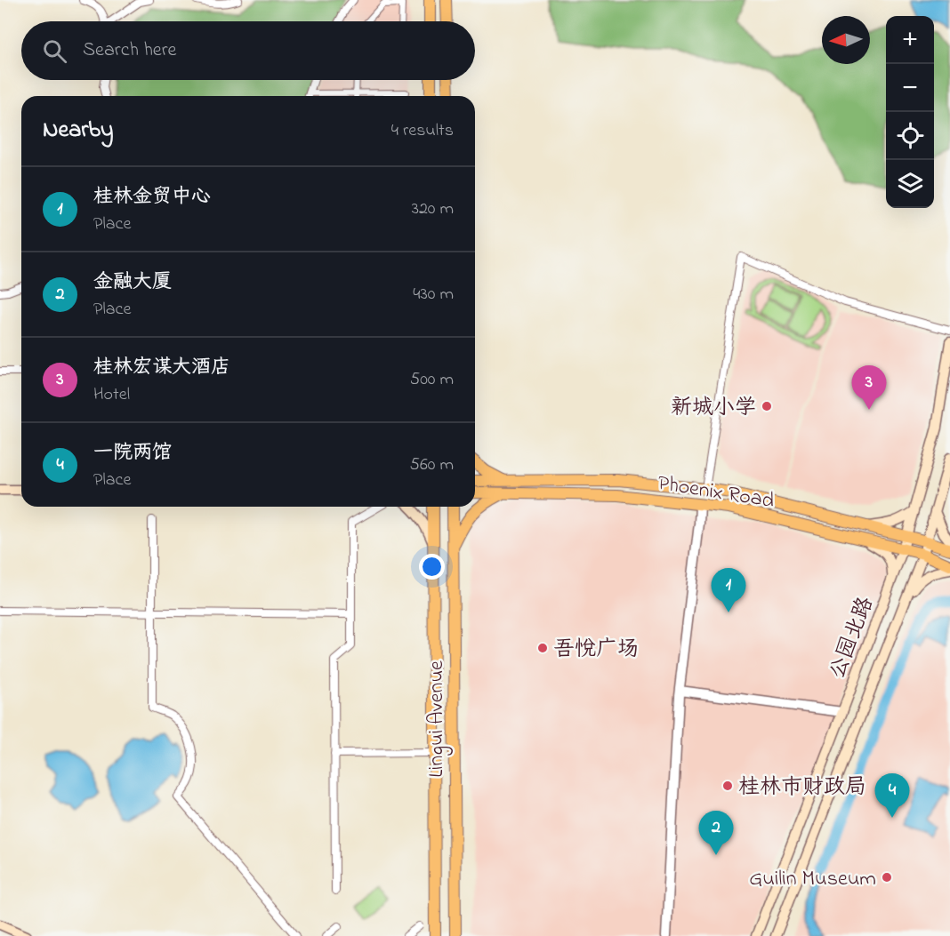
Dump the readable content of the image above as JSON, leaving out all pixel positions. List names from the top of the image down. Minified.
{"streets":{"main road":["Phoenix Road","公园北路","Lingui Avenue"]},"crossings":[["Phoenix Road","公园北路"]],"places":["新城小学","吾悦广场","桂林市财政局","Guilin Museum"],"north":"left","page":{"map_buttons":["+","−"],"search":"Search here","heading":["Nearby","4 results"],"list":[{"mark":"1","name":"桂林金贸中心","note":"Place","value":"320 m"},{"mark":"2","name":"金融大厦","note":"Place","value":"430 m"},{"mark":"3","name":"桂林宏谋大酒店","note":"Hotel","value":"500 m"},{"mark":"4","name":"一院两馆","note":"Place","value":"560 m"}],"pins":["3","1","4","2"]}}
